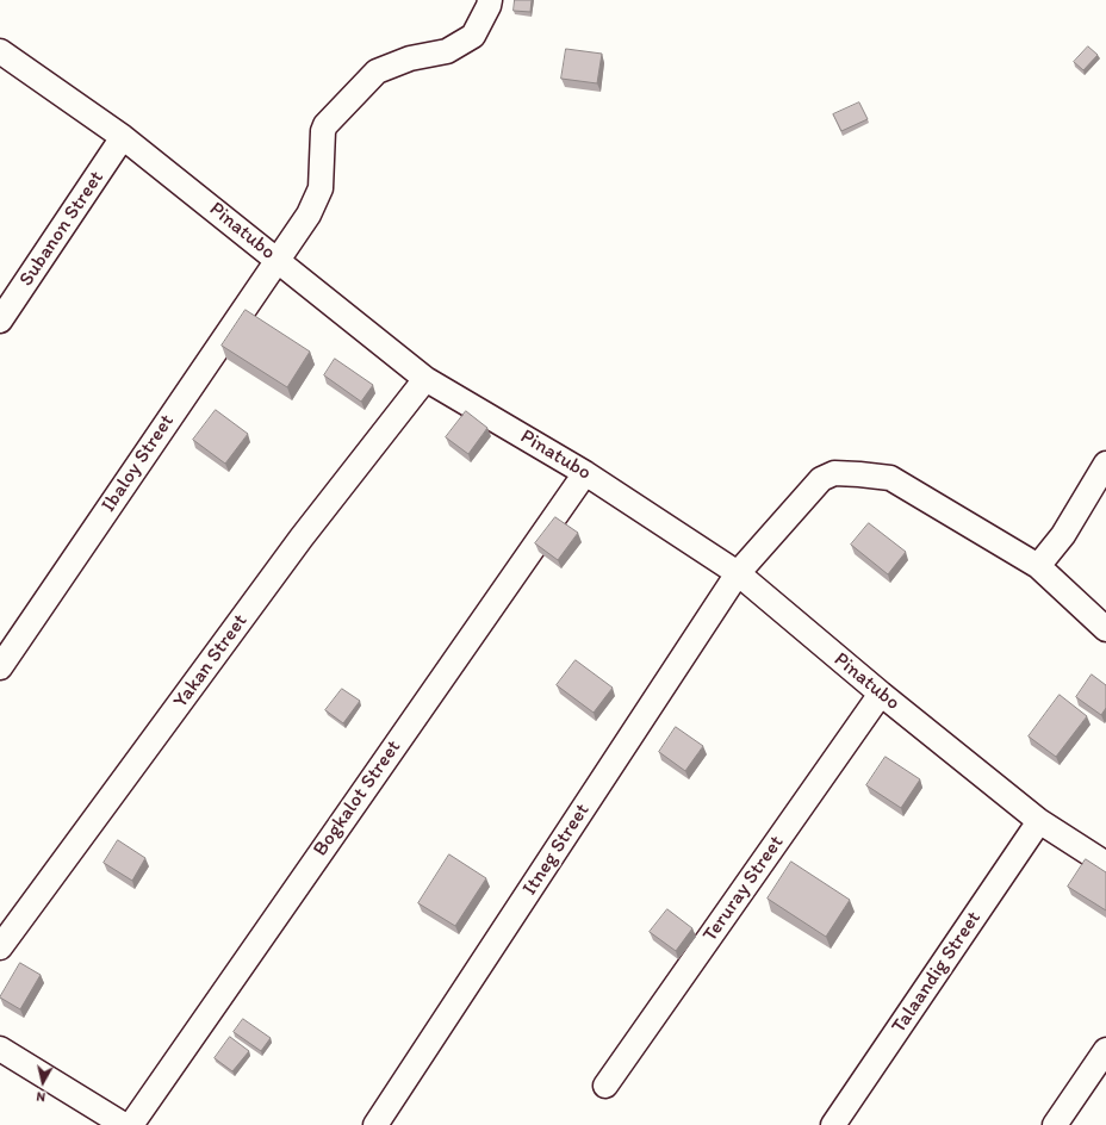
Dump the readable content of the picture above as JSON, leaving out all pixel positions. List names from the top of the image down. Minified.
{"streets":{"street":["Subanon Street","Pinatubo","Ibaloy Street","Yakan Street","Bogkalot Street","Itneg Street","Teruray Street","Talaandig Street"]},"crossings":[["Subanon Street","Pinatubo"],["Pinatubo","Ibaloy Street"],["Pinatubo","Yakan Street"],["Pinatubo","Bogkalot Street"],["Pinatubo","Itneg Street"],["Pinatubo","Teruray Street"],["Pinatubo","Talaandig Street"]],"north":"bottom"}
